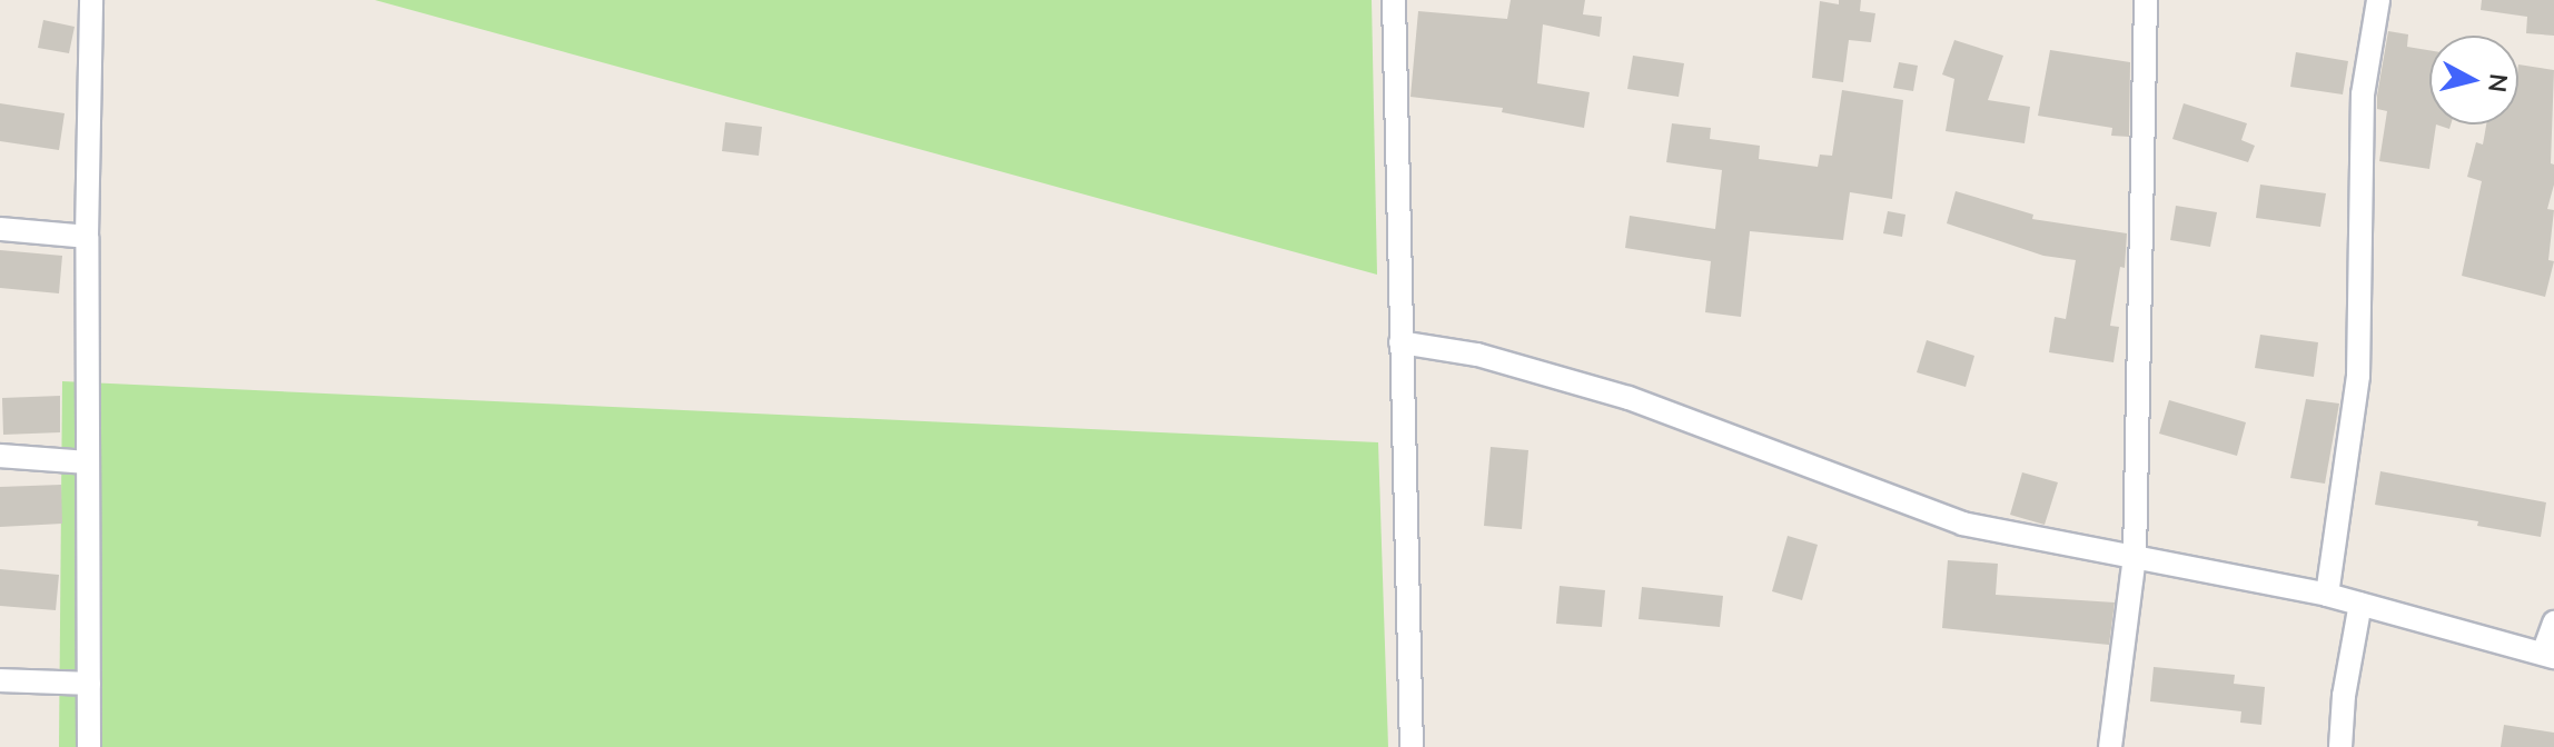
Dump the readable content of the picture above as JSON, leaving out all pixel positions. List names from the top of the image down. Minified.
{"north":"right"}
